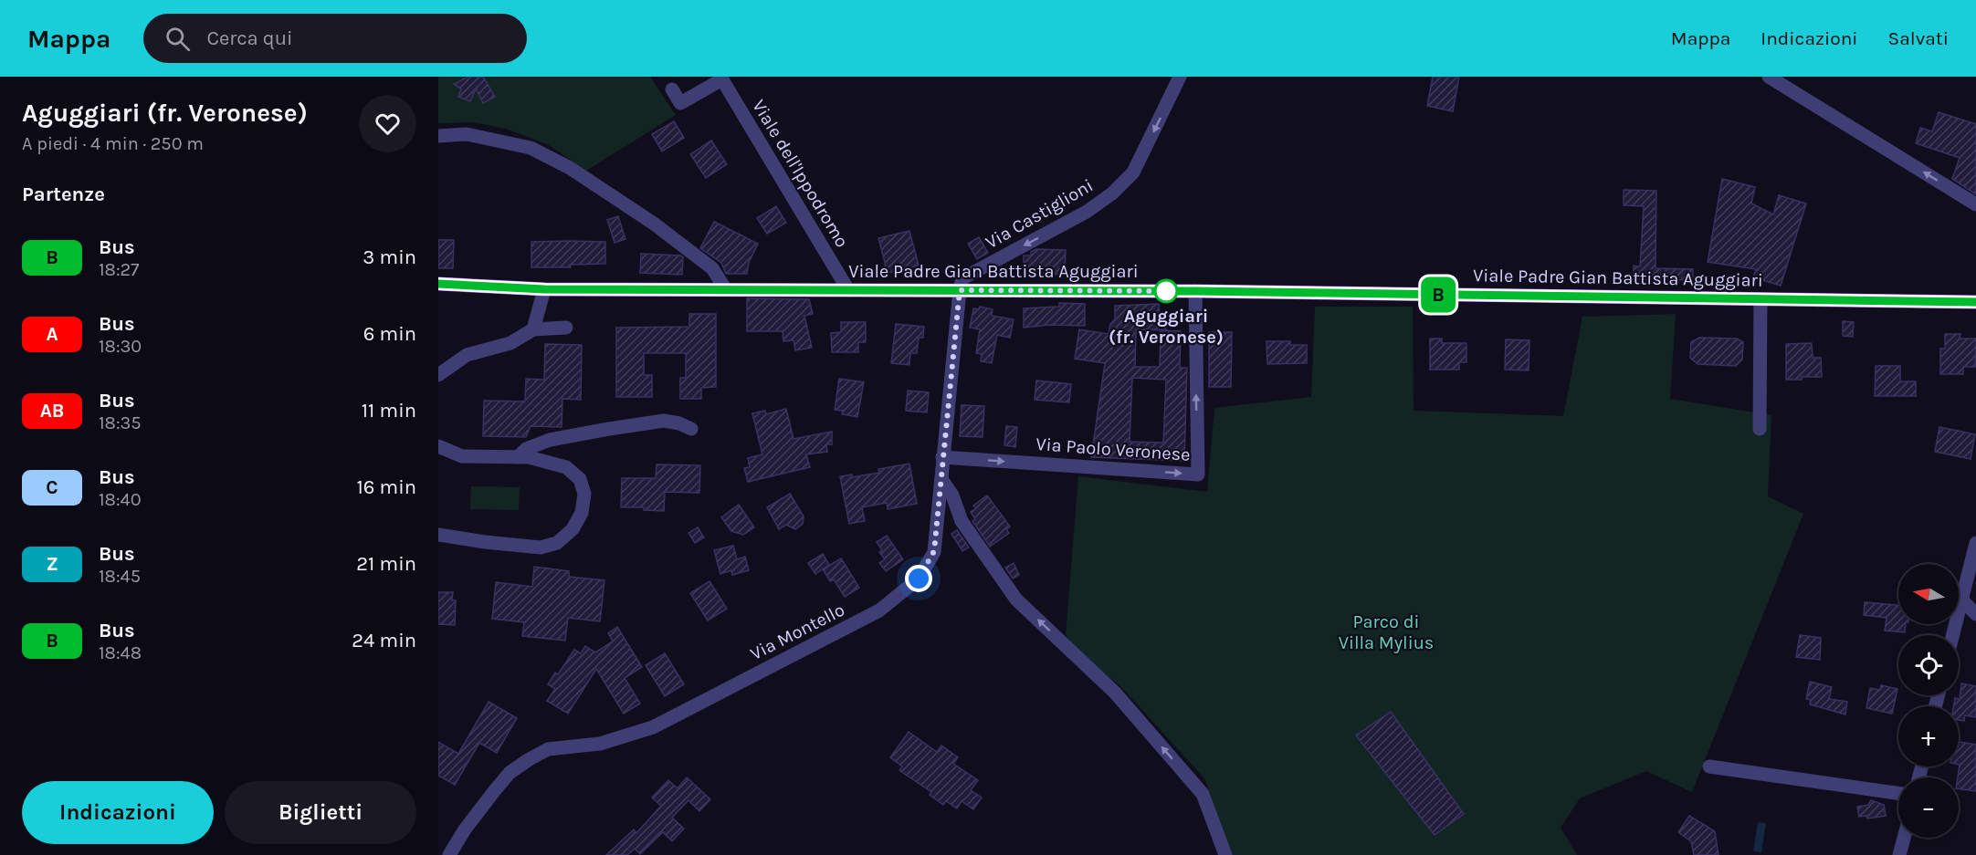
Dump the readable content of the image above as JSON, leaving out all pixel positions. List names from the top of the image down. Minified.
{"streets":{"main road":["Viale Padre Gian Battista Aguggiari"],"street":["Viale dell'Ippodromo","Via Castiglioni","Via Paolo Veronese","Via Montello"]},"crossings":[["Viale dell'Ippodromo","Viale Padre Gian Battista Aguggiari"],["Via Castiglioni","Viale Padre Gian Battista Aguggiari"],["Via Castiglioni","Via Montello"],["Viale Padre Gian Battista Aguggiari","Via Paolo Veronese"],["Viale Padre Gian Battista Aguggiari","Via Montello"],["Via Paolo Veronese","Via Montello"]],"one_way":["Via Castiglioni"],"parks":["Parco di Villa Mylius"],"places":["Aguggiari (fr. Veronese)"],"lines":["bus line B"],"north":"left","page":{"header":"Mappa","search":"Cerca qui","nav":["Mappa","Indicazioni","Salvati"],"heading":[["Aguggiari (fr. Veronese)","A piedi · 4 min · 250 m"],"Partenze"],"on_map":"B","list":[{"mark":"B","name":"Bus","note":"18:27","value":"3 min"},{"mark":"A","name":"Bus","note":"18:30","value":"6 min"},{"mark":"AB","name":"Bus","note":"18:35","value":"11 min"},{"mark":"C","name":"Bus","note":"18:40","value":"16 min"},{"mark":"Z","name":"Bus","note":"18:45","value":"21 min"},{"mark":"B","name":"Bus","note":"18:48","value":"24 min"}],"map_buttons":["+","−"],"buttons":["Indicazioni","Biglietti"]}}
